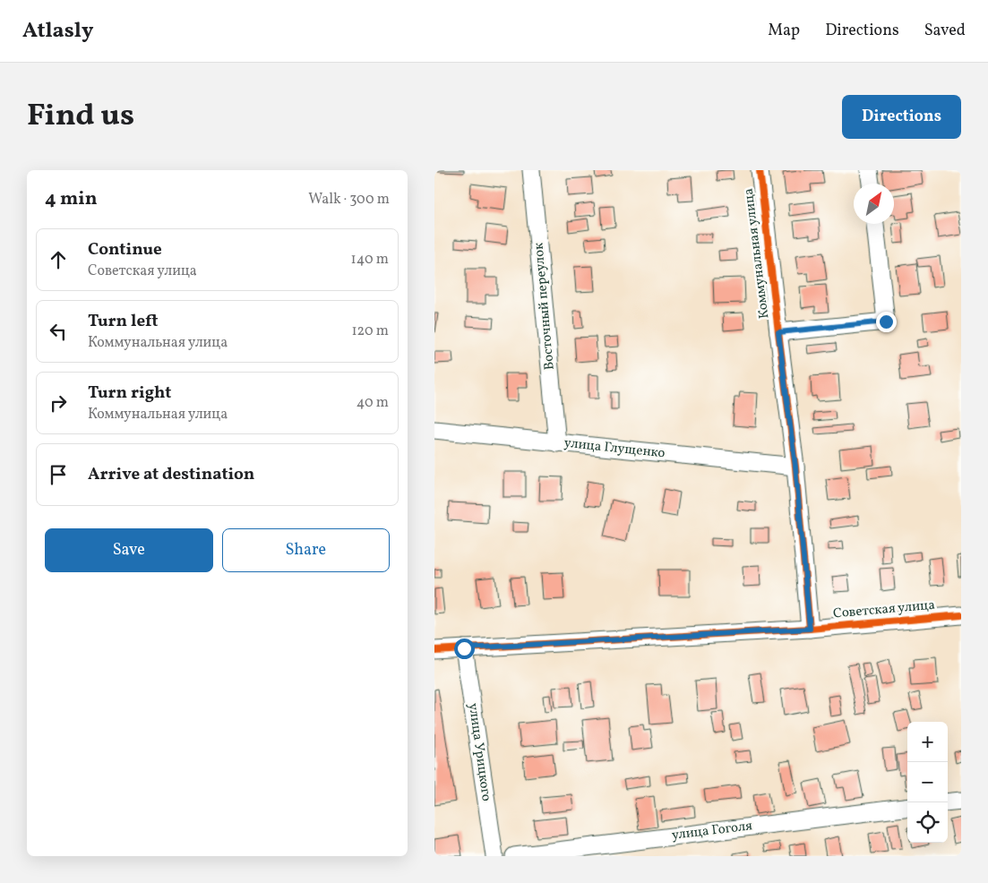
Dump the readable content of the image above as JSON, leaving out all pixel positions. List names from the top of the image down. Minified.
{"streets":{"street":["Коммунальная улица","Восточный переулок","улица Глущенко","Советская улица","улица Урицкого","улица Гоголя"]},"crossings":[["Коммунальная улица","улица Глущенко"],["Коммунальная улица","Советская улица"],["Восточный переулок","улица Глущенко"],["Советская улица","улица Урицкого"]],"north":"top right","page":{"header":"Atlasly","nav":["Map","Directions","Saved"],"title":"Find us","buttons":["Directions",["Save","Share"]],"heading":["4 min","Walk · 300 m"],"list":[["Continue","Советская улица","140 m"],["Turn left","Коммунальная улица","120 m"],["Turn right","Коммунальная улица","40 m"],"Arrive at destination"],"map_buttons":["+","−"]}}
